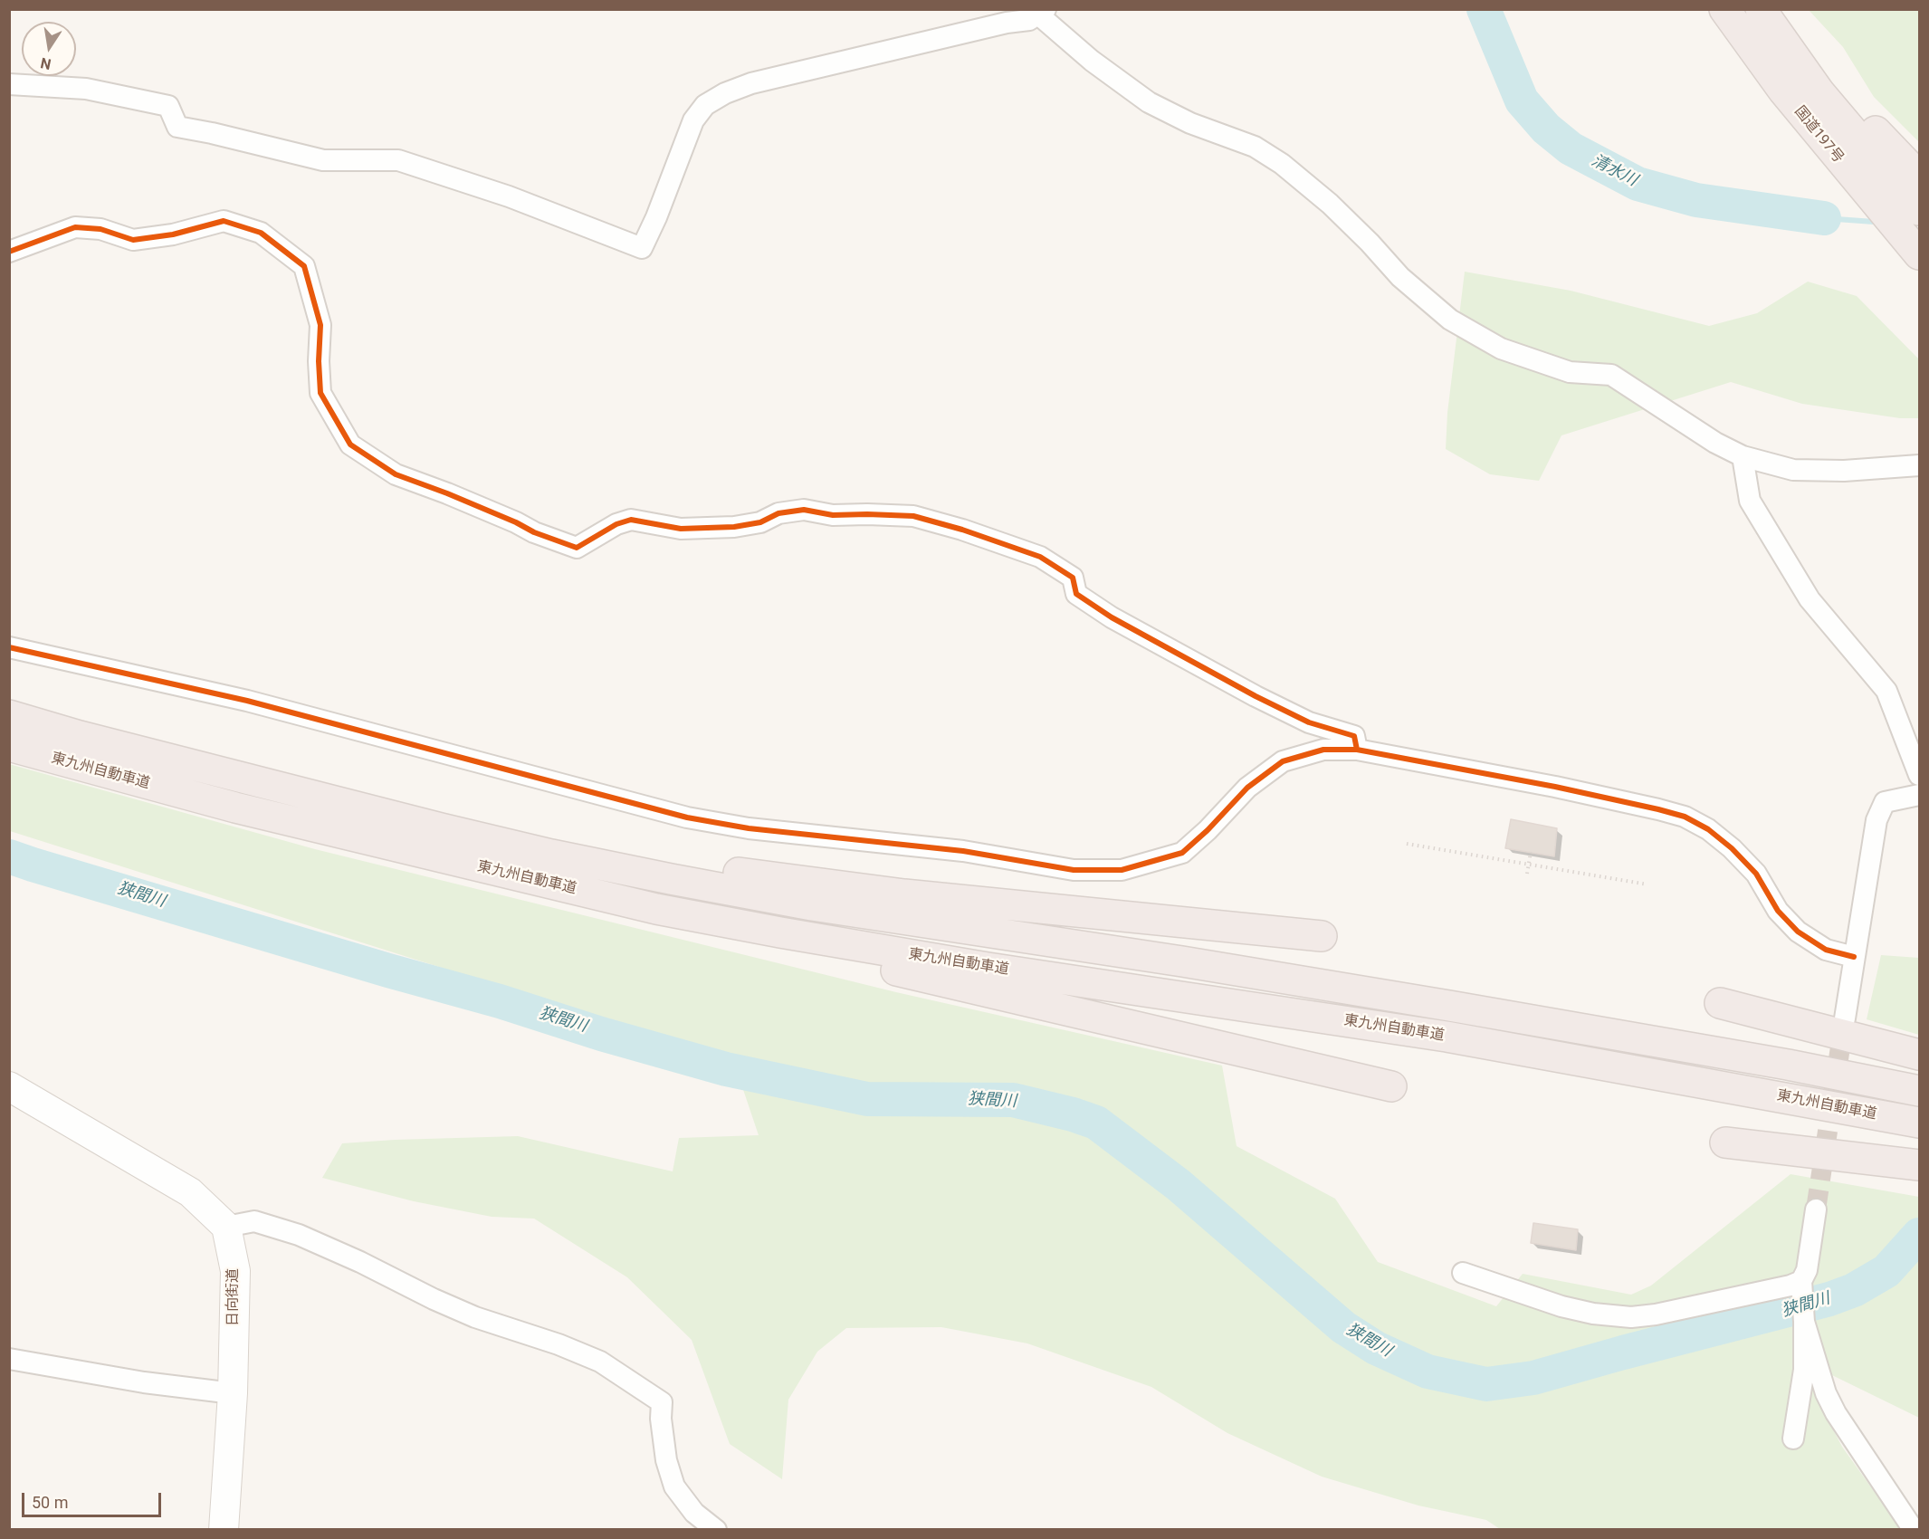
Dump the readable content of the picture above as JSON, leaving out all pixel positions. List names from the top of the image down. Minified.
{"streets":{"highway":["国道197号","東九州自動車道"],"street":["日向街道"]},"water":["清水川","狭間川"],"scale_bar":"50 m","north":"bottom"}
